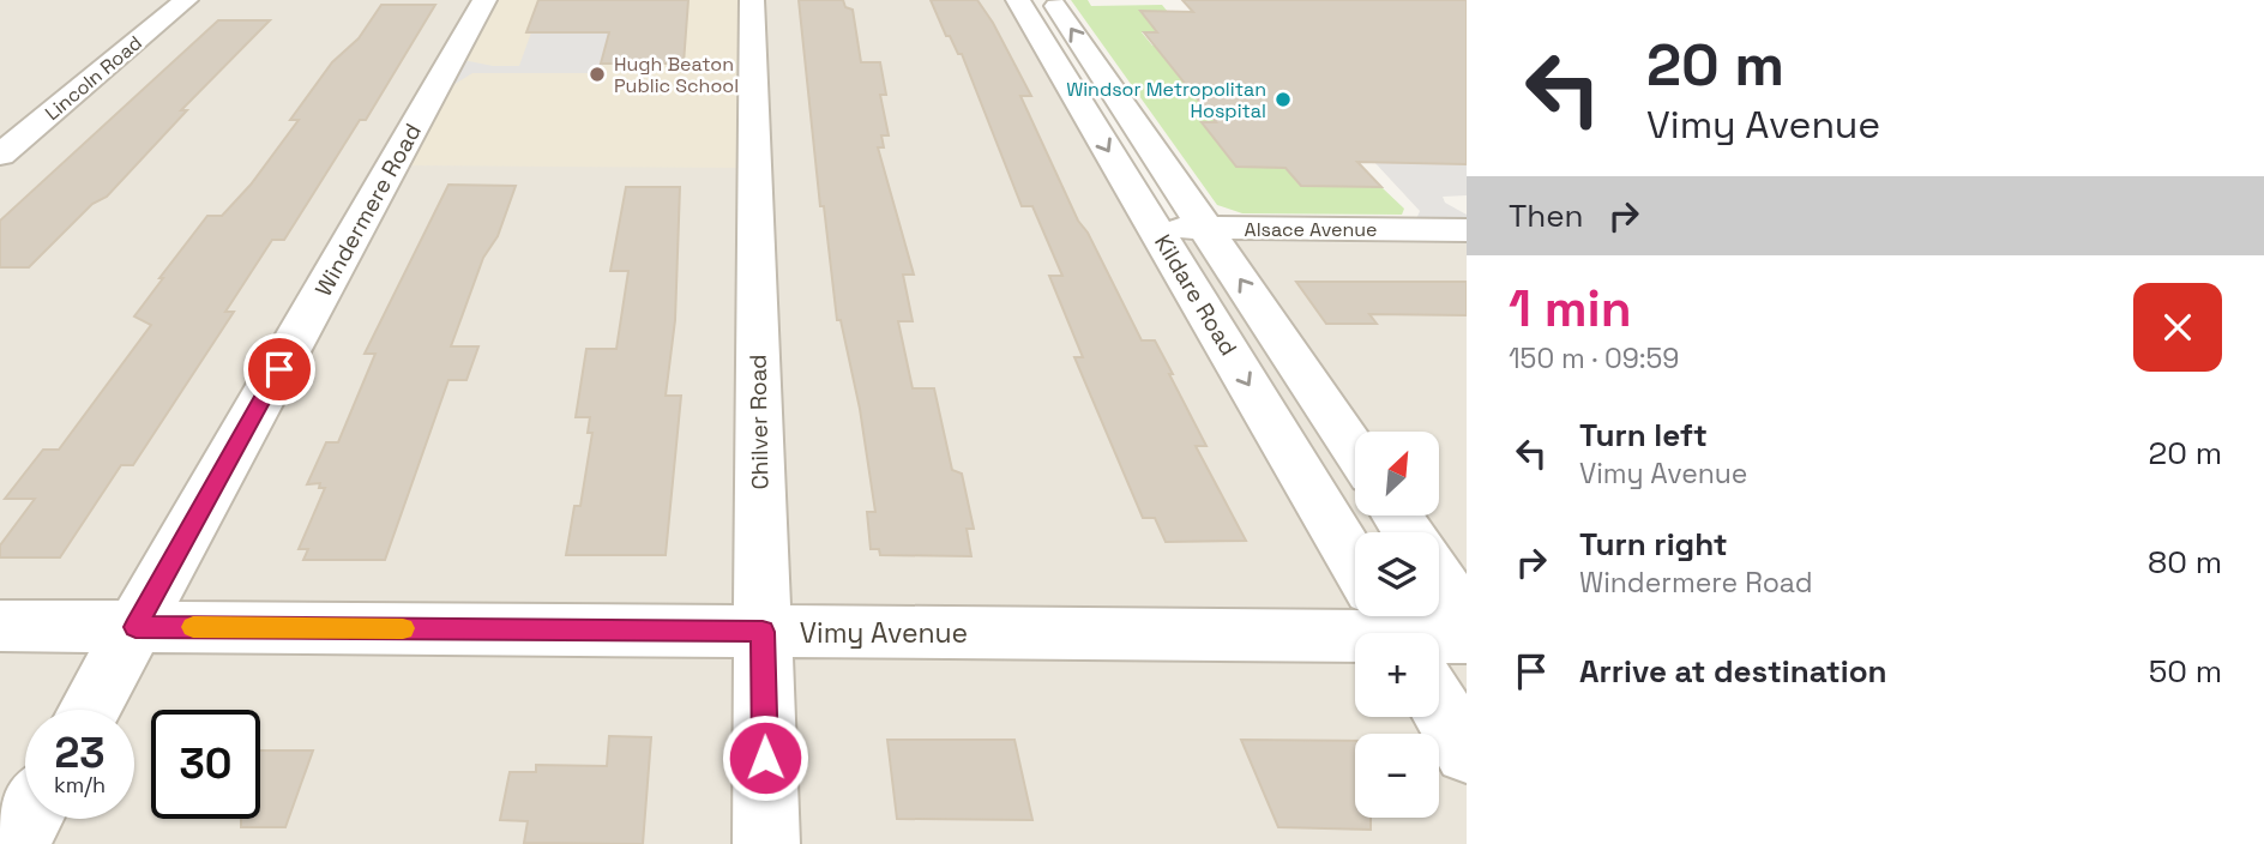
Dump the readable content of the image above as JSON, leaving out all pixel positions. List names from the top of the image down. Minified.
{"streets":{"street":["Lincoln Road","Windermere Road","Alsace Avenue","Kildare Road","Chilver Road","Vimy Avenue"]},"crossings":[["Windermere Road","Vimy Avenue"],["Alsace Avenue","Kildare Road"],["Kildare Road","Vimy Avenue"],["Chilver Road","Vimy Avenue"]],"places":["Hugh Beaton Public School","Windsor Metropolitan Hospital"],"north":"top right","page":{"turn":["20 m","Vimy Avenue"],"then":"Then","heading":["1 min","150 m · 09:59"],"list":[{"name":"Turn left","note":"Vimy Avenue","value":"20 m"},{"name":"Turn right","note":"Windermere Road","value":"80 m"},{"name":"Arrive at destination","value":"50 m"}],"map_buttons":["+","−"],"speed":"23 km/h","limit":"30"}}
